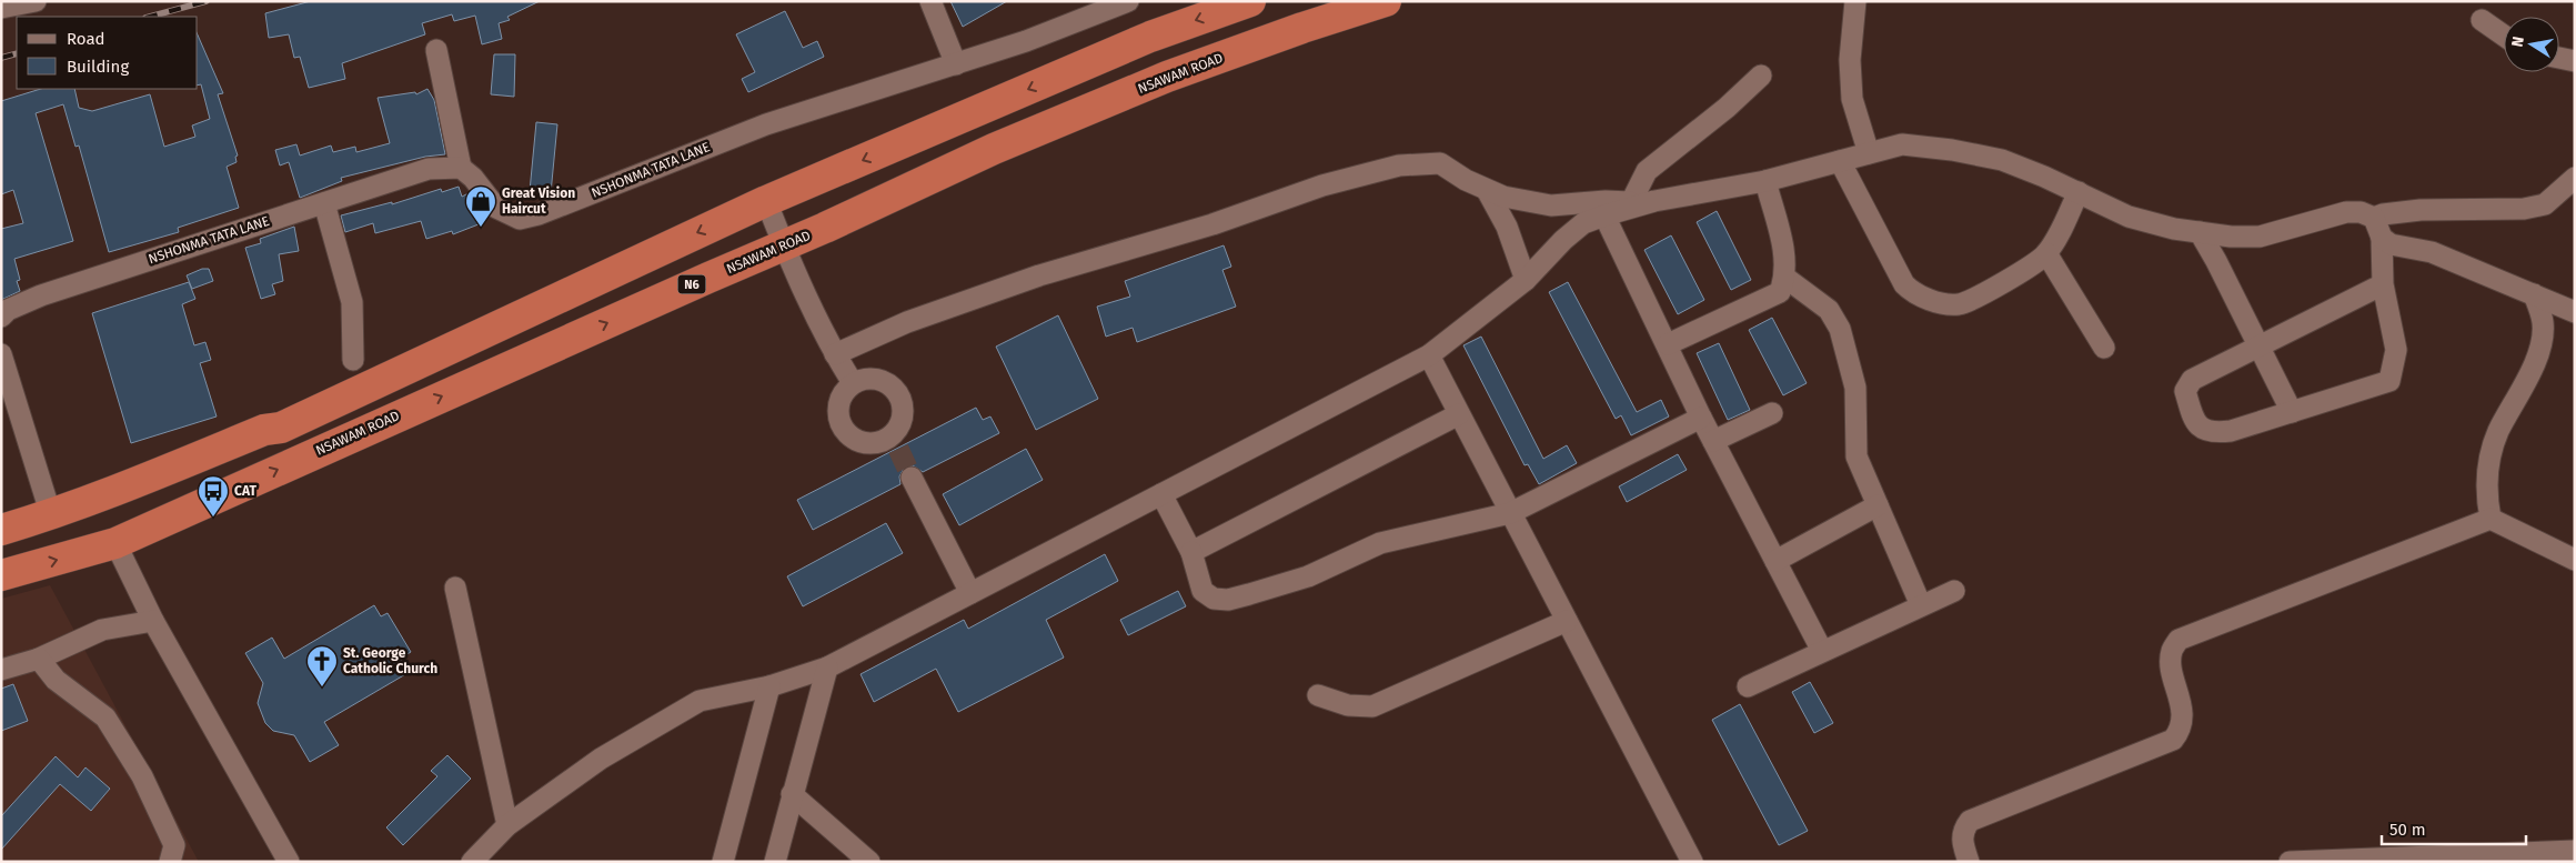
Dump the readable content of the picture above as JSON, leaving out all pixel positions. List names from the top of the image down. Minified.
{"streets":{"highway":["NSAWAM ROAD","N6"],"street":["NSHONMA TATA LANE"]},"places":{"shop":["Great Vision Haircut"],"bus stop":["CAT"],"church":["St. George Catholic Church"]},"legend":["Road","Building"],"scale_bar":"50 m","north":"left"}
